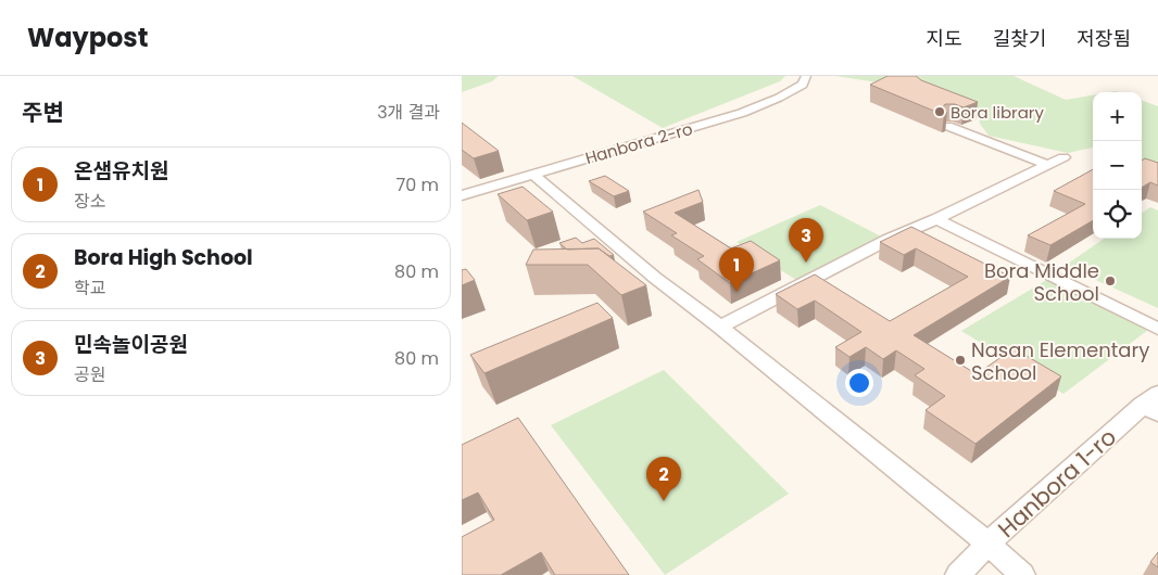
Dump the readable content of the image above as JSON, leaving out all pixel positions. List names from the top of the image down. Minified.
{"streets":{"street":["Hanbora 2-ro","Hanbora 1-ro"]},"places":["Bora library","Bora Middle School","Nasan Elementary School"],"page":{"header":"Waypost","nav":["지도","길찾기","저장됨"],"heading":["주변","3개 결과"],"map_buttons":["+","−"],"list":[{"mark":"1","name":"온샘유치원","note":"장소","value":"70 m"},{"mark":"2","name":"Bora High School","note":"학교","value":"80 m"},{"mark":"3","name":"민속놀이공원","note":"공원","value":"80 m"}],"pins":["3","1","2"]}}
